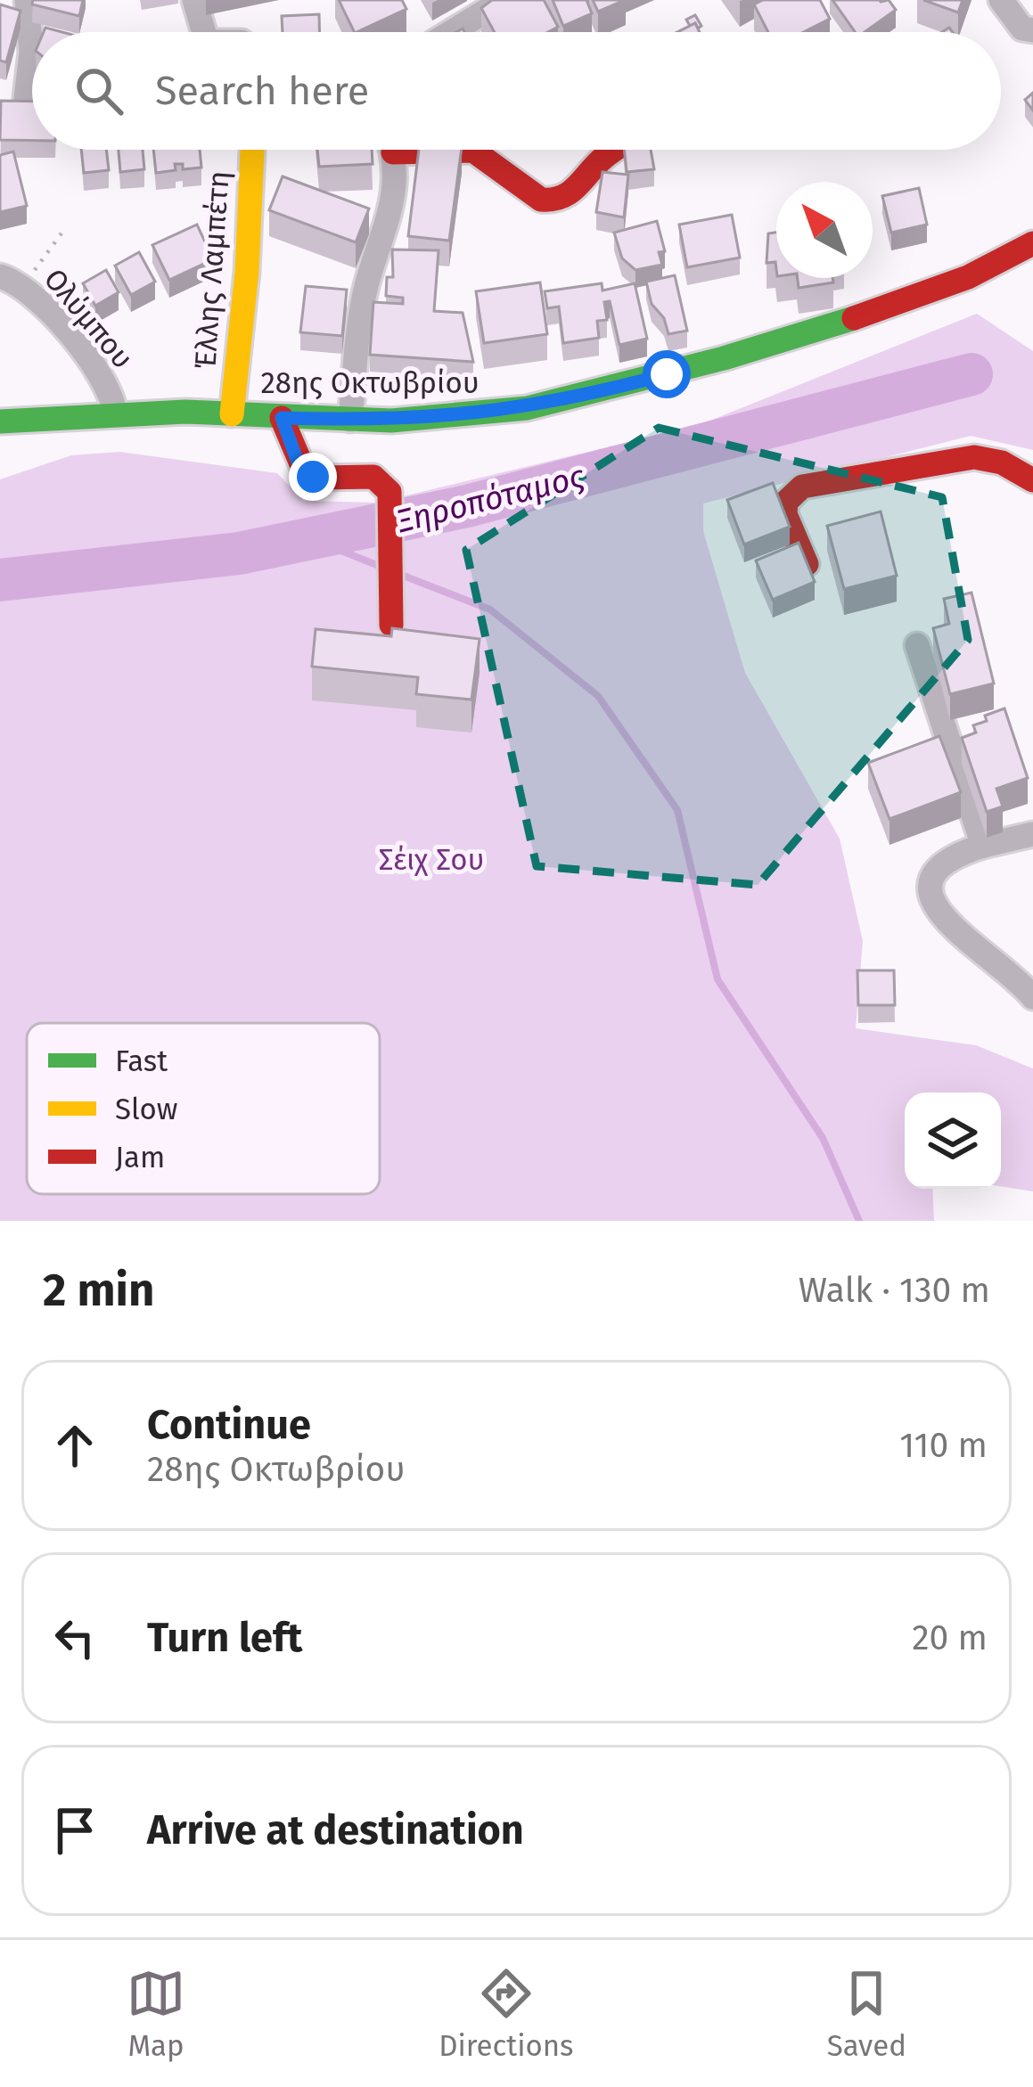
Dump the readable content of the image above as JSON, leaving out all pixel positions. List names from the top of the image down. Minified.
{"streets":{"street":["Έλλης Λαμπέτη","Ολύμπου","28ης Οκτωβρίου"]},"crossings":[["Έλλης Λαμπέτη","28ης Οκτωβρίου"],["Ολύμπου","28ης Οκτωβρίου"]],"water":["Ξηροπόταμος"],"parks":["Σέιχ Σου"],"legend":["Fast","Slow","Jam"],"north":"top left","page":{"search":"Search here","heading":["2 min","Walk · 130 m"],"list":[["Continue","28ης Οκτωβρίου","110 m"],["Turn left","20 m"],"Arrive at destination"],"nav":["Map","Directions","Saved"]}}
